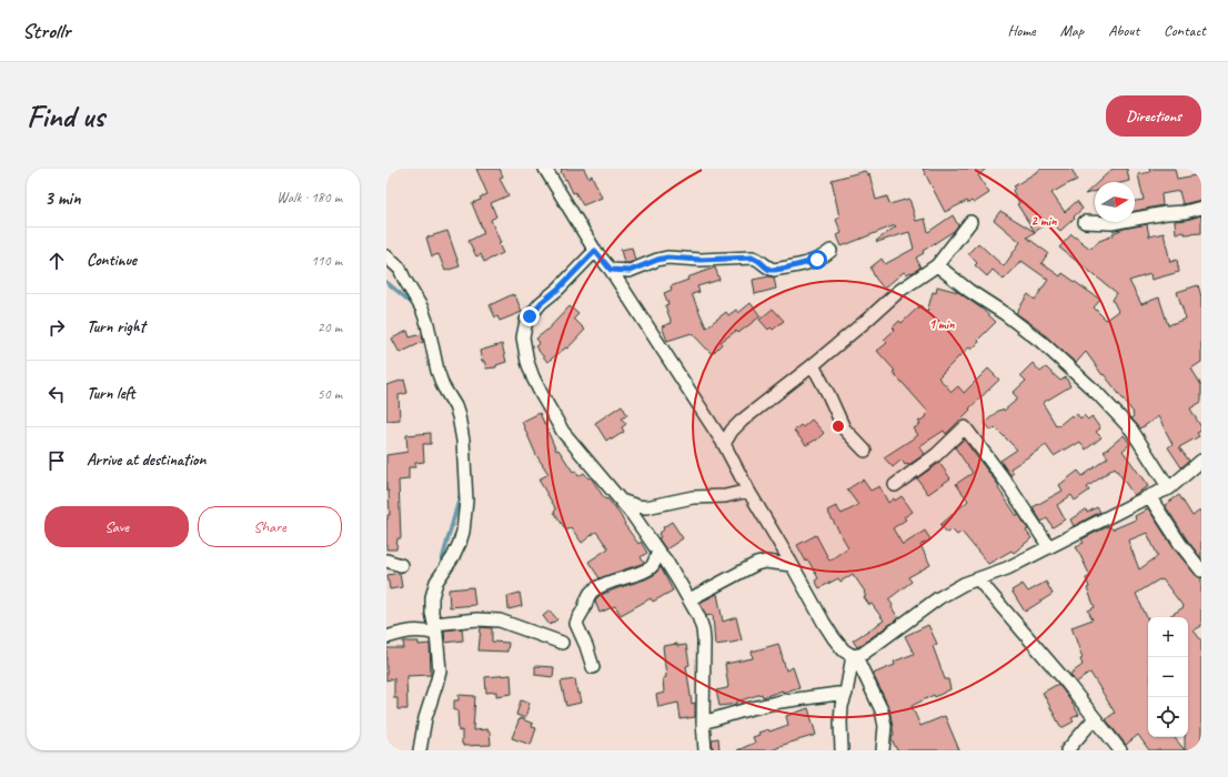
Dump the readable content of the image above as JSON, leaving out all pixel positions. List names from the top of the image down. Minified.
{"north":"right","page":{"header":"Strollr","nav":["Home","Map","About","Contact"],"buttons":["Directions",["Save","Share"]],"title":"Find us","heading":["3 min","Walk · 180 m"],"list":[["Continue","110 m"],["Turn right","20 m"],["Turn left","50 m"],"Arrive at destination"],"map_buttons":["+","−"]},"rings":["2 min","1 min"]}
